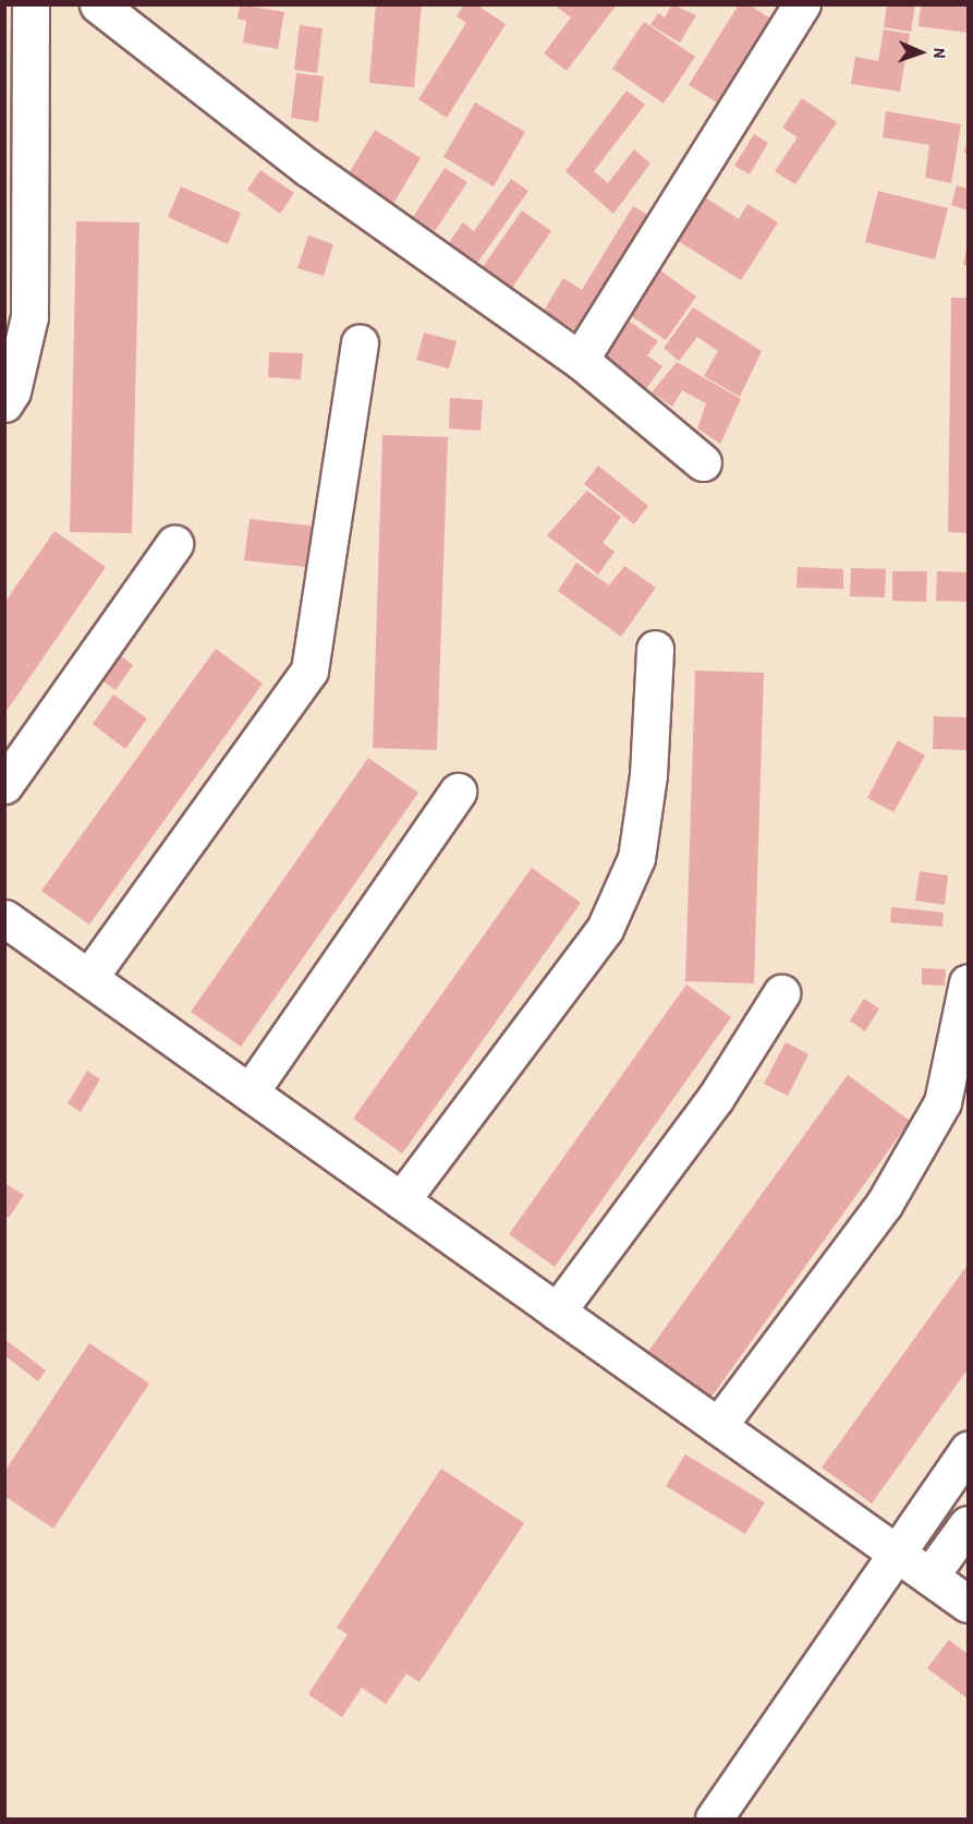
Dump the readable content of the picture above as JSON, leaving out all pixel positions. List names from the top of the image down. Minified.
{"north":"right"}
